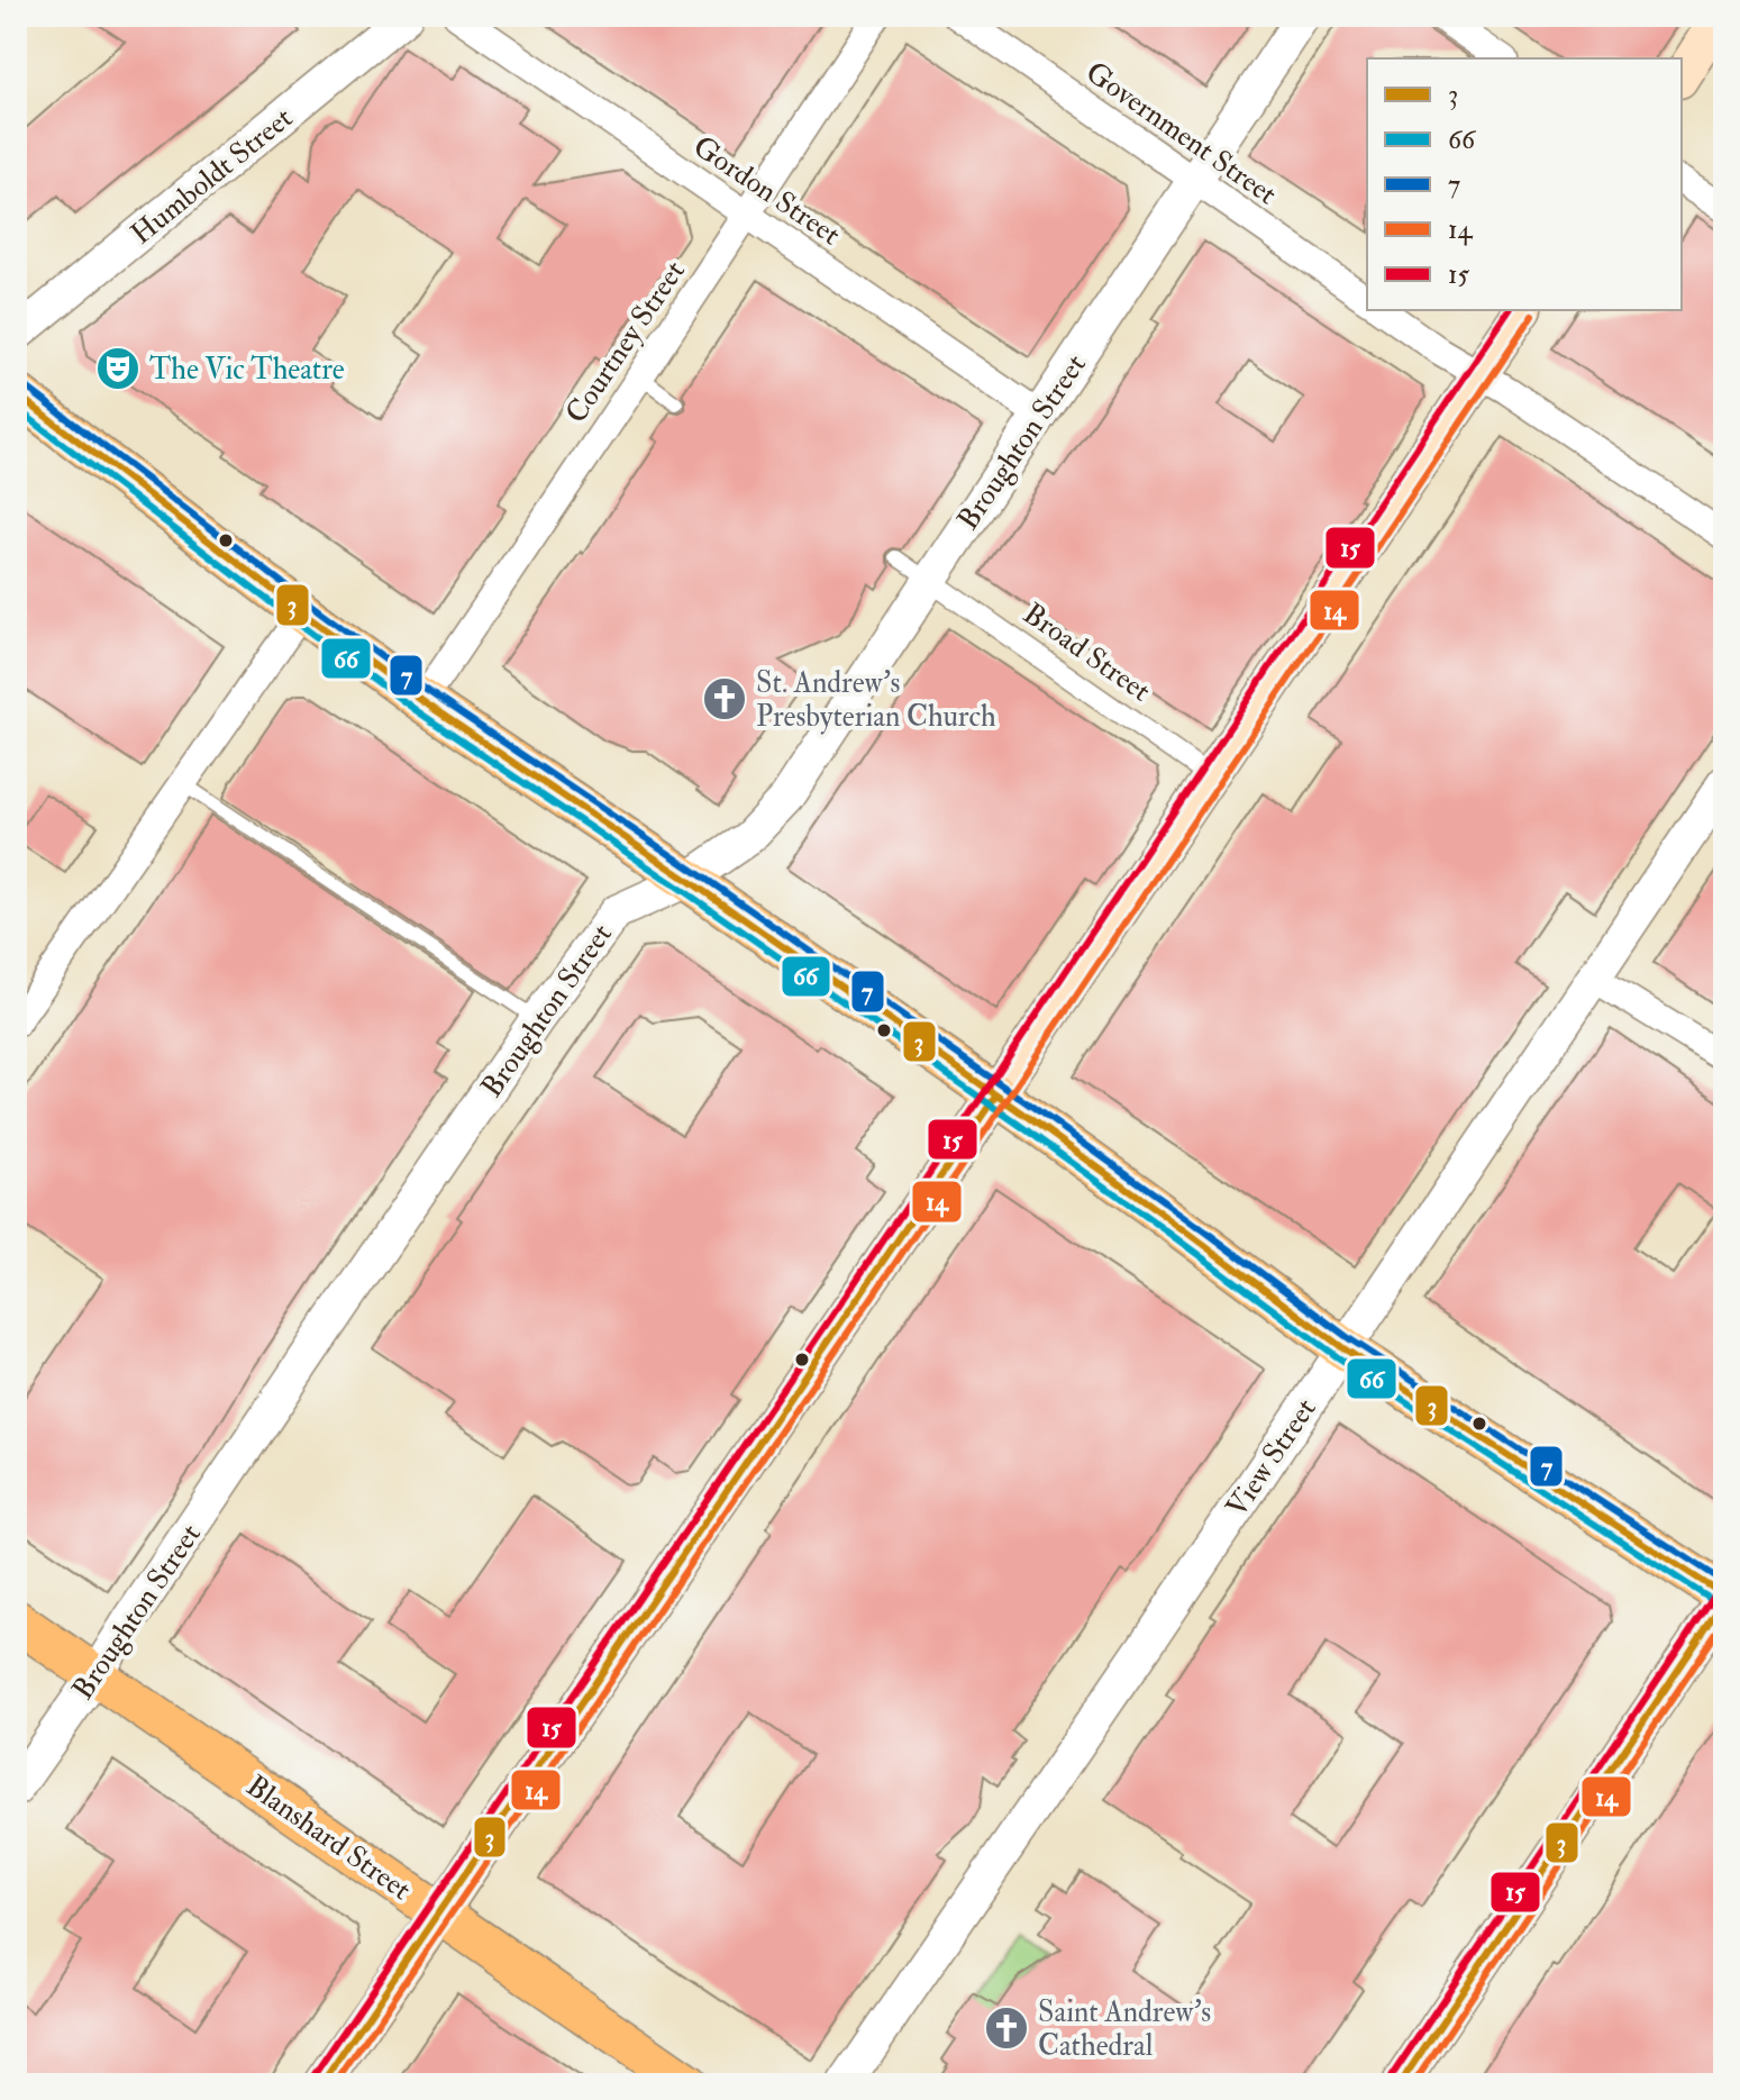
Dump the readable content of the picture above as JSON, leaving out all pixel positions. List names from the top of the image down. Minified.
{"streets":{"main road":["Blanshard Street"],"street":["Government Street","Humboldt Street","Gordon Street","Courtney Street","Broughton Street","Broad Street","View Street"]},"crossings":[["Government Street","Broughton Street"],["Gordon Street","Courtney Street"],["Gordon Street","Broughton Street"],["Broughton Street","Broad Street"],["Broughton Street","Blanshard Street"]],"places":{"theatre":["The Vic Theatre"],"church":["St. Andrew's Presbyterian Church","Saint Andrew's Cathedral"]},"lines":["transit line 15","transit line 14","transit line 7","transit line 3","transit line 66"],"legend":["3","66","7","14","15"]}
